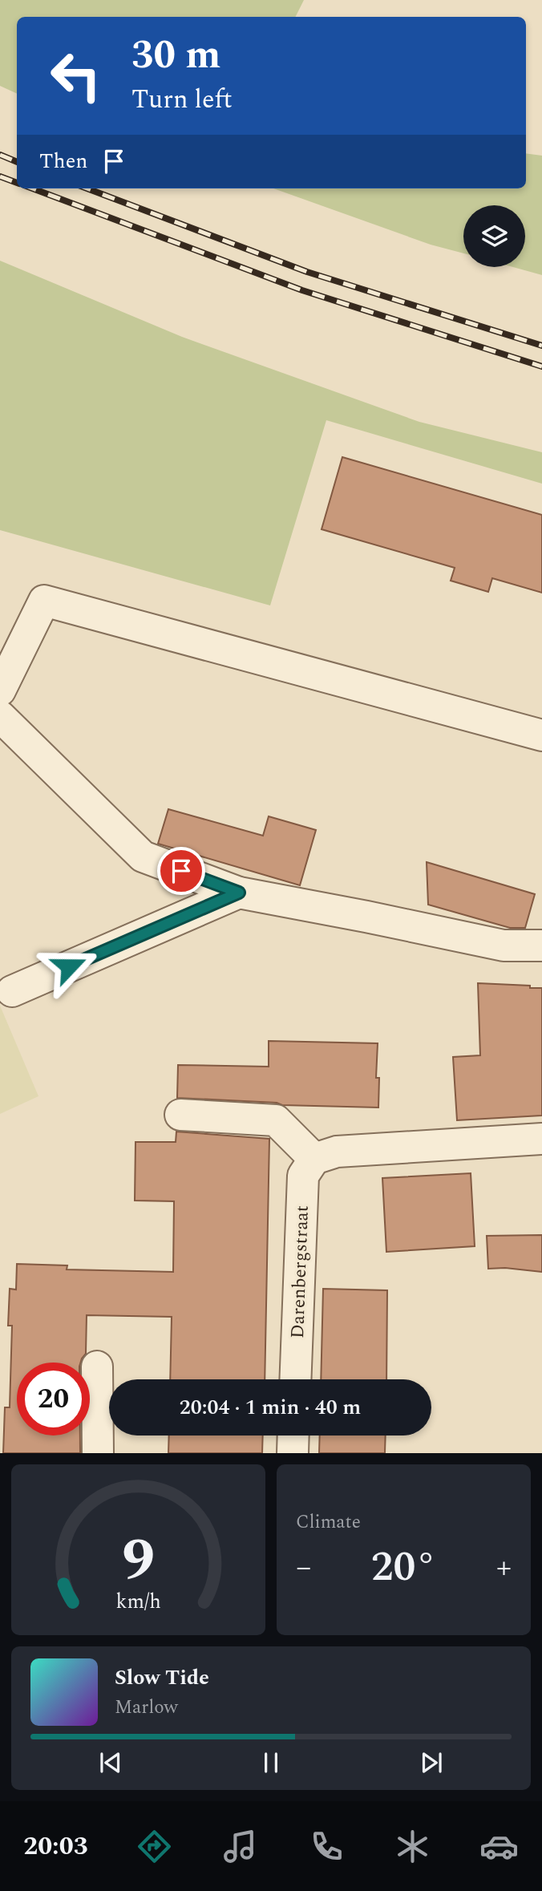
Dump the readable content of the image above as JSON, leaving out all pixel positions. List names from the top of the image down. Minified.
{"streets":{"street":["Darenbergstraat"]},"page":{"turn":["30 m","Turn left"],"then":"Then","limit":"20","trip":"20:04 · 1 min · 40 m","tile":"Climate","heat":["−","20°","+"],"song":["Slow Tide","Marlow"],"tabs":"20:03","gauge":["9","km/h"]}}
